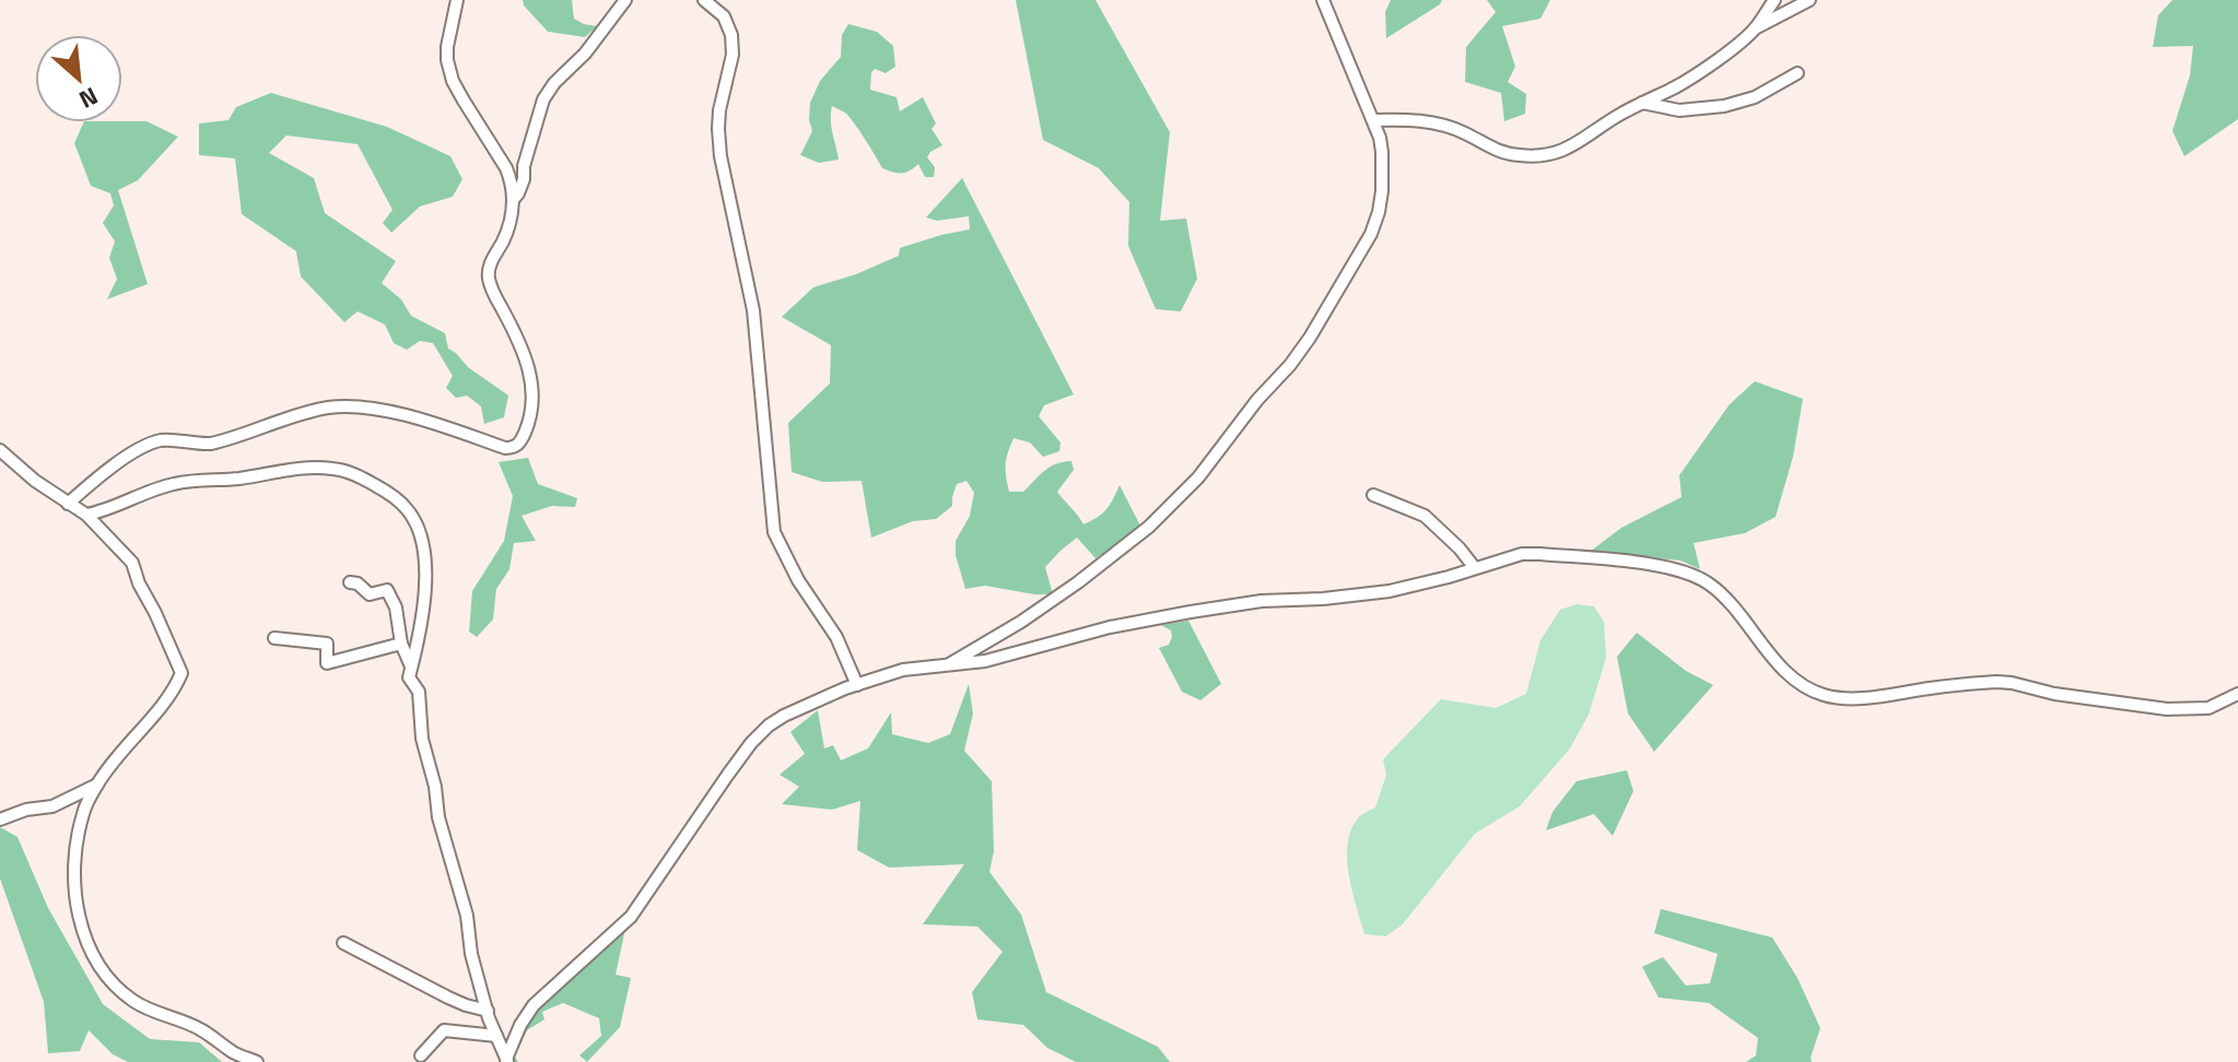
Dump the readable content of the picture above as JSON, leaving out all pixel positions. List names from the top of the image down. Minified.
{"north":"bottom right"}
